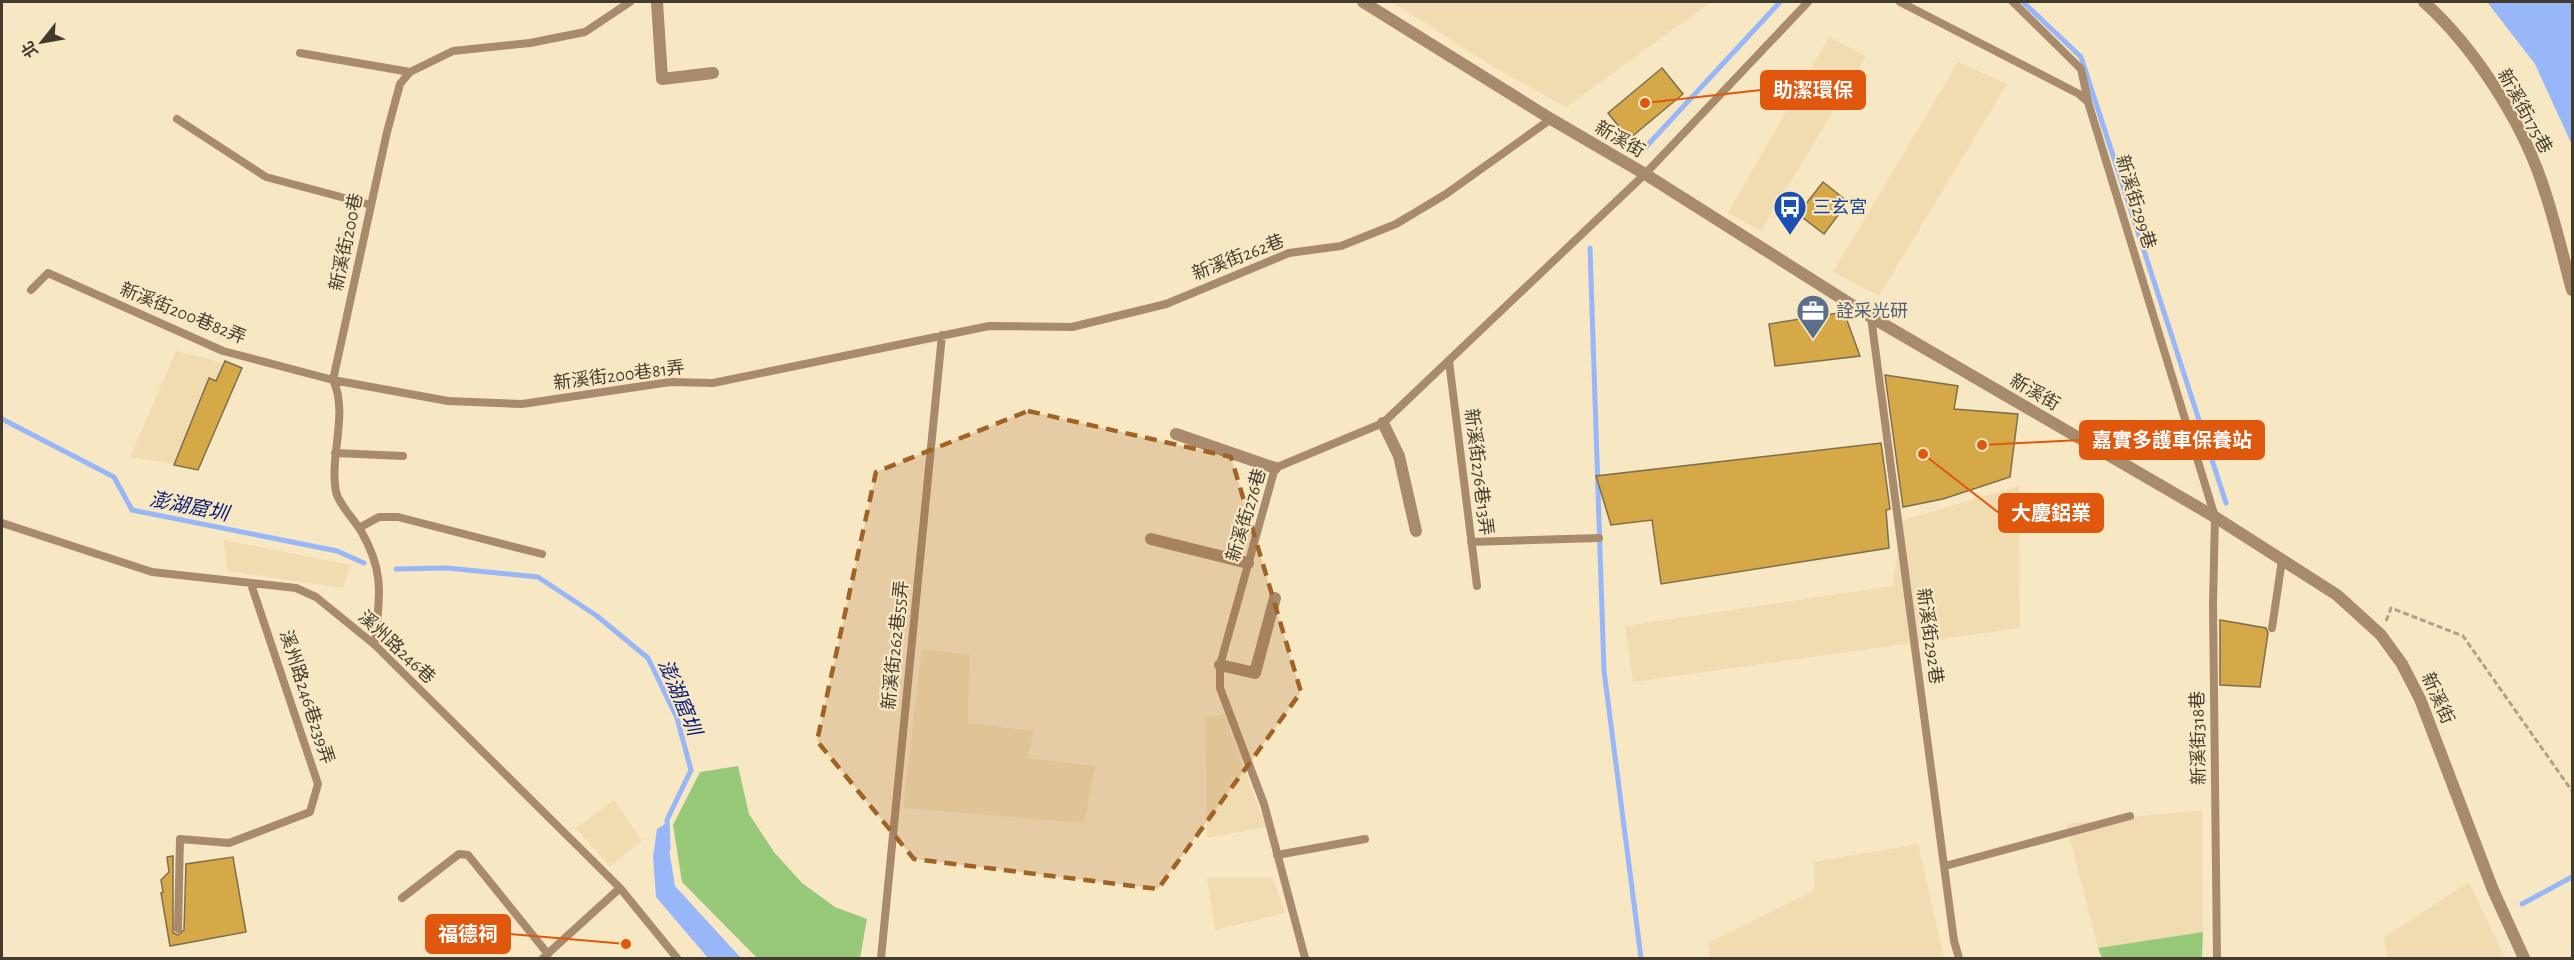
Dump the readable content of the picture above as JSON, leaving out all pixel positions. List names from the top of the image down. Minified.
{"streets":{"street":["新溪街175巷","新溪街"],"lane":["新溪街299巷","新溪街200巷","新溪街262巷","新溪街200巷82弄","新溪街200巷81弄","新溪街276巷13弄","新溪街276巷","新溪街292巷","新溪街262巷55弄","溪州路246巷","溪州路246巷239弄","新溪街318巷"]},"crossings":[["新溪街","新溪街299巷"],["新溪街","新溪街262巷"],["新溪街","新溪街276巷"],["新溪街","新溪街292巷"],["新溪街","新溪街318巷"],["新溪街299巷","新溪街318巷"],["新溪街200巷","新溪街200巷82弄"],["新溪街200巷","新溪街200巷81弄"],["新溪街200巷","溪州路246巷"],["新溪街262巷","新溪街200巷81弄"],["新溪街262巷","新溪街262巷55弄"],["新溪街200巷82弄","新溪街200巷81弄"],["新溪街200巷81弄","新溪街262巷55弄"],["新溪街276巷13弄","新溪街276巷"],["溪州路246巷","溪州路246巷239弄"]],"water":["澎湖窟圳"],"places":{"other":["助潔環保","嘉實多護車保養站","大慶鋁業","福德祠"],"bus stop":["三玄宮"],"office":["詮采光研"]},"north":"bottom left"}
